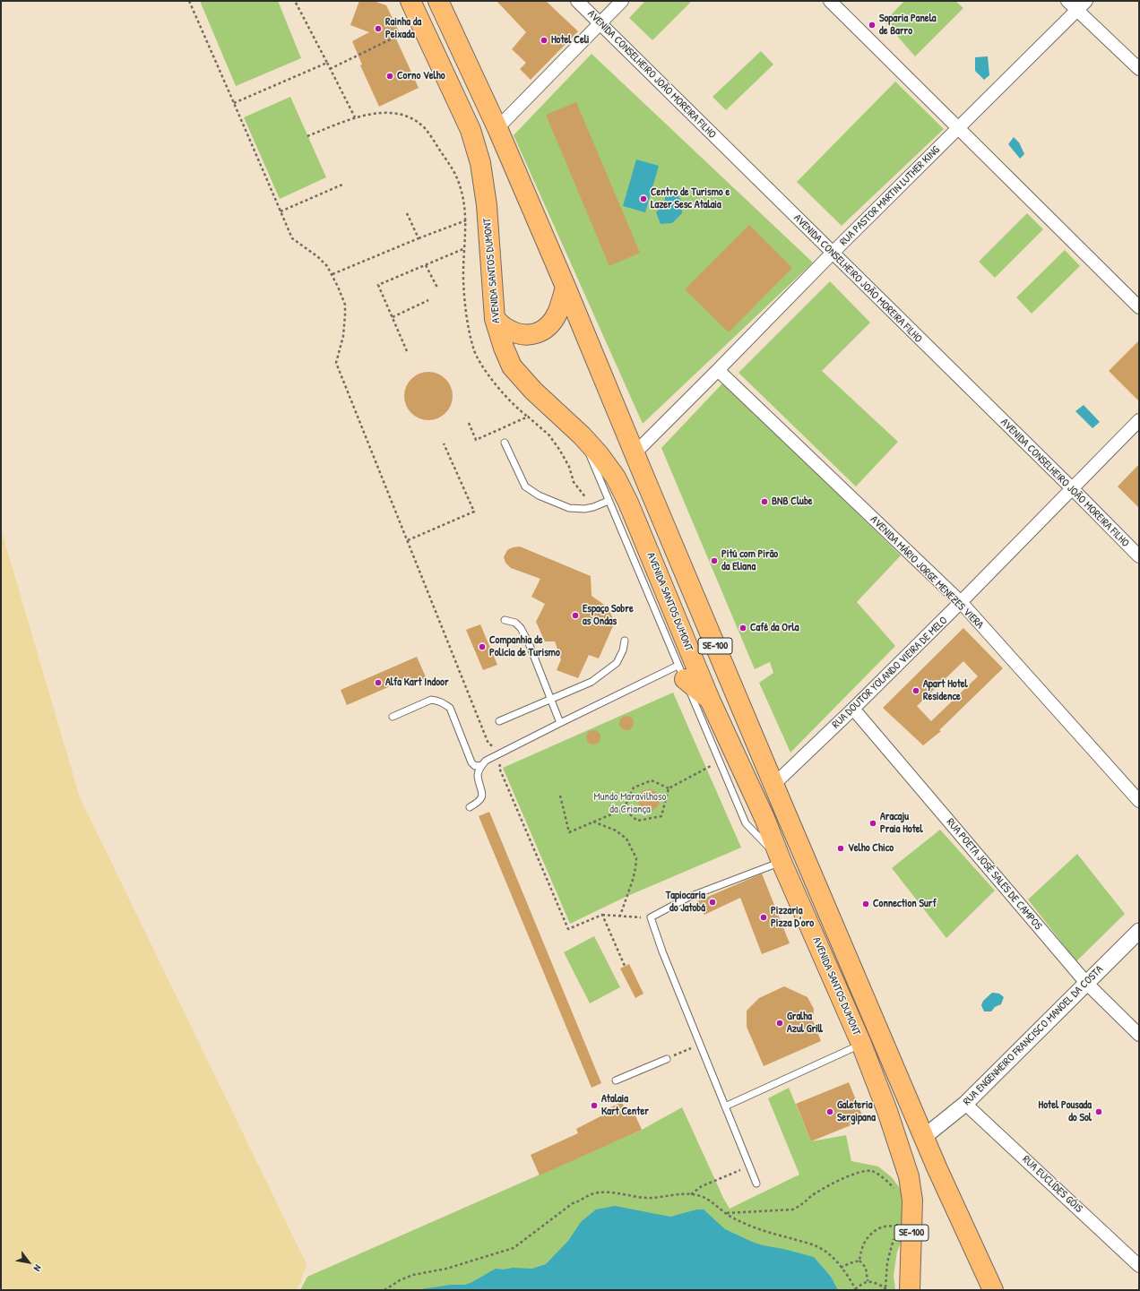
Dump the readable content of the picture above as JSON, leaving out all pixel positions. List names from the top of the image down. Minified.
{"streets":{"main road":["AVENIDA SANTOS DUMONT","SE-100"],"street":["AVENIDA CONSELHEIRO JOÃO MOREIRA FILHO","RUA PASTOR MARTIN LUTHER KING","AVENIDA MÁRIO JORGE MENEZES VIERA","RUA DOUTOR YOLANDO VIEIRA DE MELO","RUA POETA JOSÉ SALES DE CAMPOS","RUA ENGENHEIRO FRANCISCO MANOEL DA COSTA","RUA EUCLÍDES GÓIS"]},"crossings":[["AVENIDA CONSELHEIRO JOÃO MOREIRA FILHO","RUA PASTOR MARTIN LUTHER KING"],["AVENIDA CONSELHEIRO JOÃO MOREIRA FILHO","RUA DOUTOR YOLANDO VIEIRA DE MELO"],["RUA PASTOR MARTIN LUTHER KING","AVENIDA SANTOS DUMONT"],["RUA PASTOR MARTIN LUTHER KING","AVENIDA MÁRIO JORGE MENEZES VIERA"],["AVENIDA SANTOS DUMONT","RUA DOUTOR YOLANDO VIEIRA DE MELO"],["AVENIDA SANTOS DUMONT","RUA ENGENHEIRO FRANCISCO MANOEL DA COSTA"],["AVENIDA MÁRIO JORGE MENEZES VIERA","RUA DOUTOR YOLANDO VIEIRA DE MELO"],["RUA DOUTOR YOLANDO VIEIRA DE MELO","RUA POETA JOSÉ SALES DE CAMPOS"],["RUA POETA JOSÉ SALES DE CAMPOS","RUA ENGENHEIRO FRANCISCO MANOEL DA COSTA"],["RUA ENGENHEIRO FRANCISCO MANOEL DA COSTA","RUA EUCLÍDES GÓIS"]],"parks":["Mundo Maravilhoso da Criança"],"places":["Soparia Panela de Barro","Rainha da Peixada","Hotel Celi","Corno Velho","Centro de Turismo e Lazer Sesc Atalaia","BNB Clube","Pitú com Pirão da Eliana","Espaço Sobre as Ondas","Café da Orla","Companhia de Polícia de Turismo","Alfa Kart Indoor","Apart Hotel Residence","Aracaju Praia Hotel","Velho Chico","Tapiocaria do Jatobá","Connection Surf","Pizzaria Pizza D'oro","Gralha Azul Grill","Atalaia Kart Center","Galeteria Sergipana","Hotel Pousada do Sol"],"north":"bottom right"}
